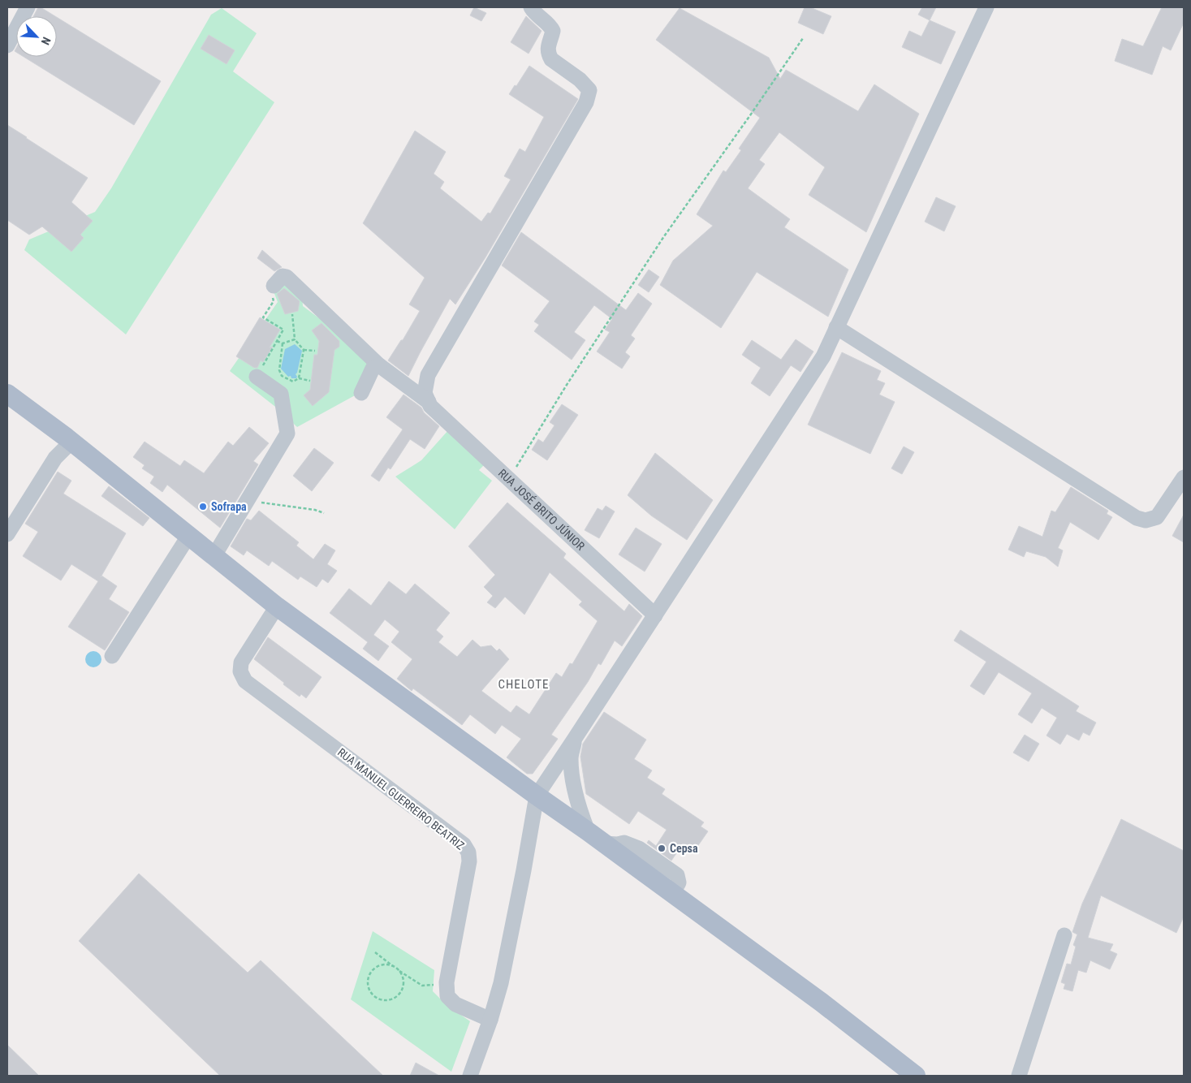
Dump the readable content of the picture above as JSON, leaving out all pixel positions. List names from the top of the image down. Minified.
{"streets":{"street":["RUA JOSÉ BRITO JÚNIOR","RUA MANUEL GUERREIRO BEATRIZ"]},"districts":["CHELOTE"],"places":["Sofrapa","Cepsa"],"north":"bottom right"}
